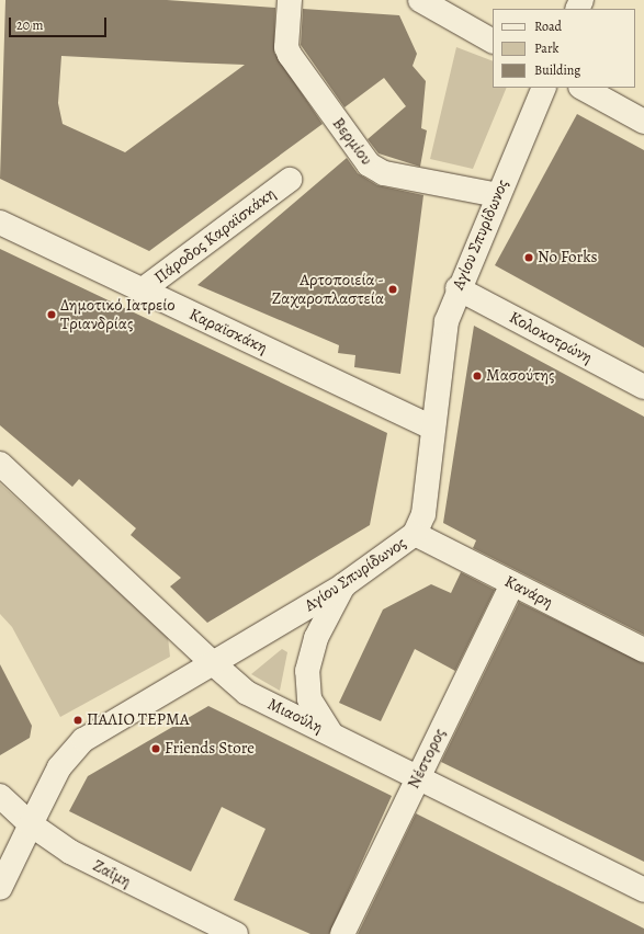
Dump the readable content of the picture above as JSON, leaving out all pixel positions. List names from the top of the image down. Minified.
{"streets":{"street":["Βερμίου","Αγίου Σπυρίδωνος","Πάροδος Καραϊσκάκη","Καραϊσκάκη","Κολοκοτρώνη","Κανάρη","Μιαούλη","Νέστορος","Ζαΐμη"]},"crossings":[["Βερμίου","Αγίου Σπυρίδωνος"],["Αγίου Σπυρίδωνος","Καραϊσκάκη"],["Αγίου Σπυρίδωνος","Κολοκοτρώνη"],["Αγίου Σπυρίδωνος","Κανάρη"],["Αγίου Σπυρίδωνος","Μιαούλη"],["Αγίου Σπυρίδωνος","Ζαΐμη"],["Πάροδος Καραϊσκάκη","Καραϊσκάκη"],["Κανάρη","Νέστορος"],["Μιαούλη","Νέστορος"]],"places":["No Forks","Αρτοποιεία - Ζαχαροπλαστεία","Δημοτικό Ιατρείο Τριανδρίας","Μασούτης","ΠΑΛΙΟ ΤΕΡΜΑ","Friends Store"],"legend":["Road","Park","Building"],"scale_bar":"20 m"}
